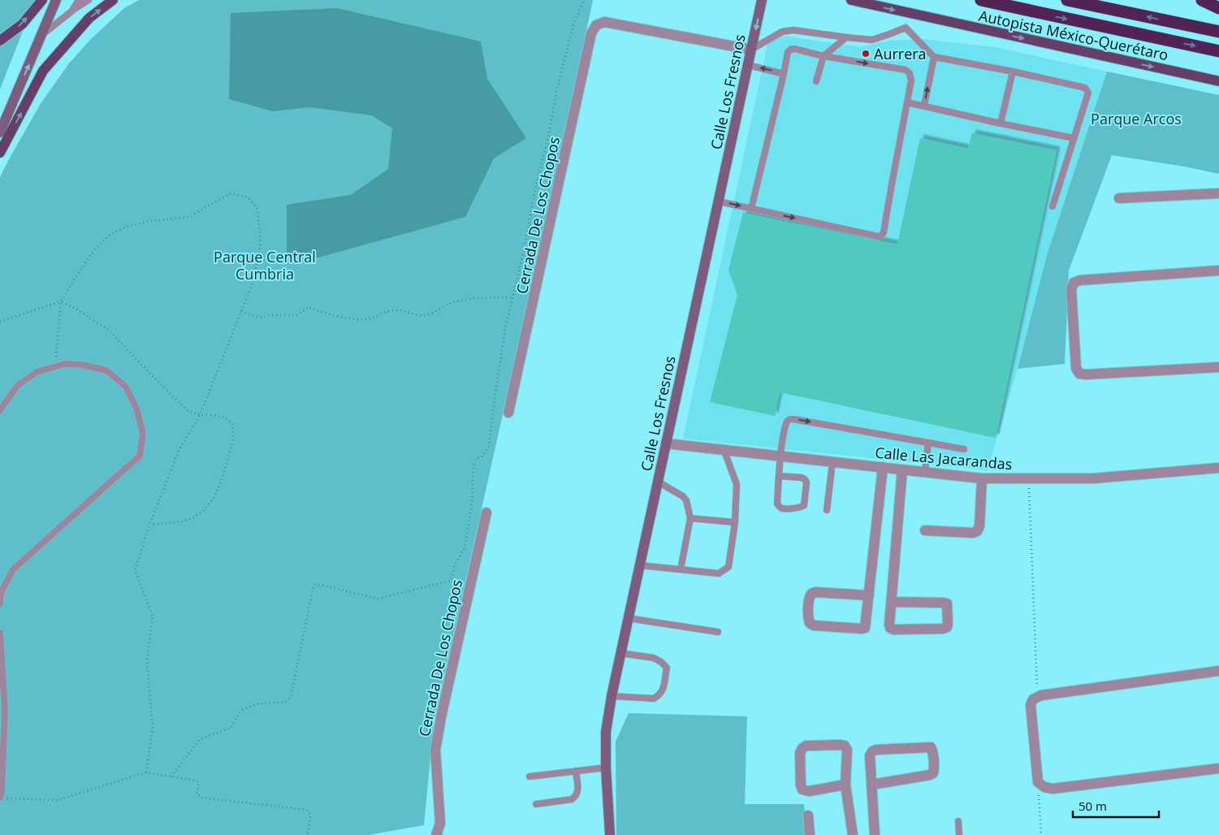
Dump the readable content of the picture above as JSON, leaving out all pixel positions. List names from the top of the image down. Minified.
{"streets":{"main road":["Autopista México-Querétaro"],"street":["Calle Los Fresnos","Cerrada De Los Chopos","Calle Las Jacarandas"]},"crossings":[["Calle Los Fresnos","Cerrada De Los Chopos"],["Calle Los Fresnos","Calle Las Jacarandas"]],"one_way":["Autopista México-Querétaro"],"parks":["Parque Arcos","Parque Central Cumbria"],"places":["Aurrera"],"scale_bar":"50 m"}
